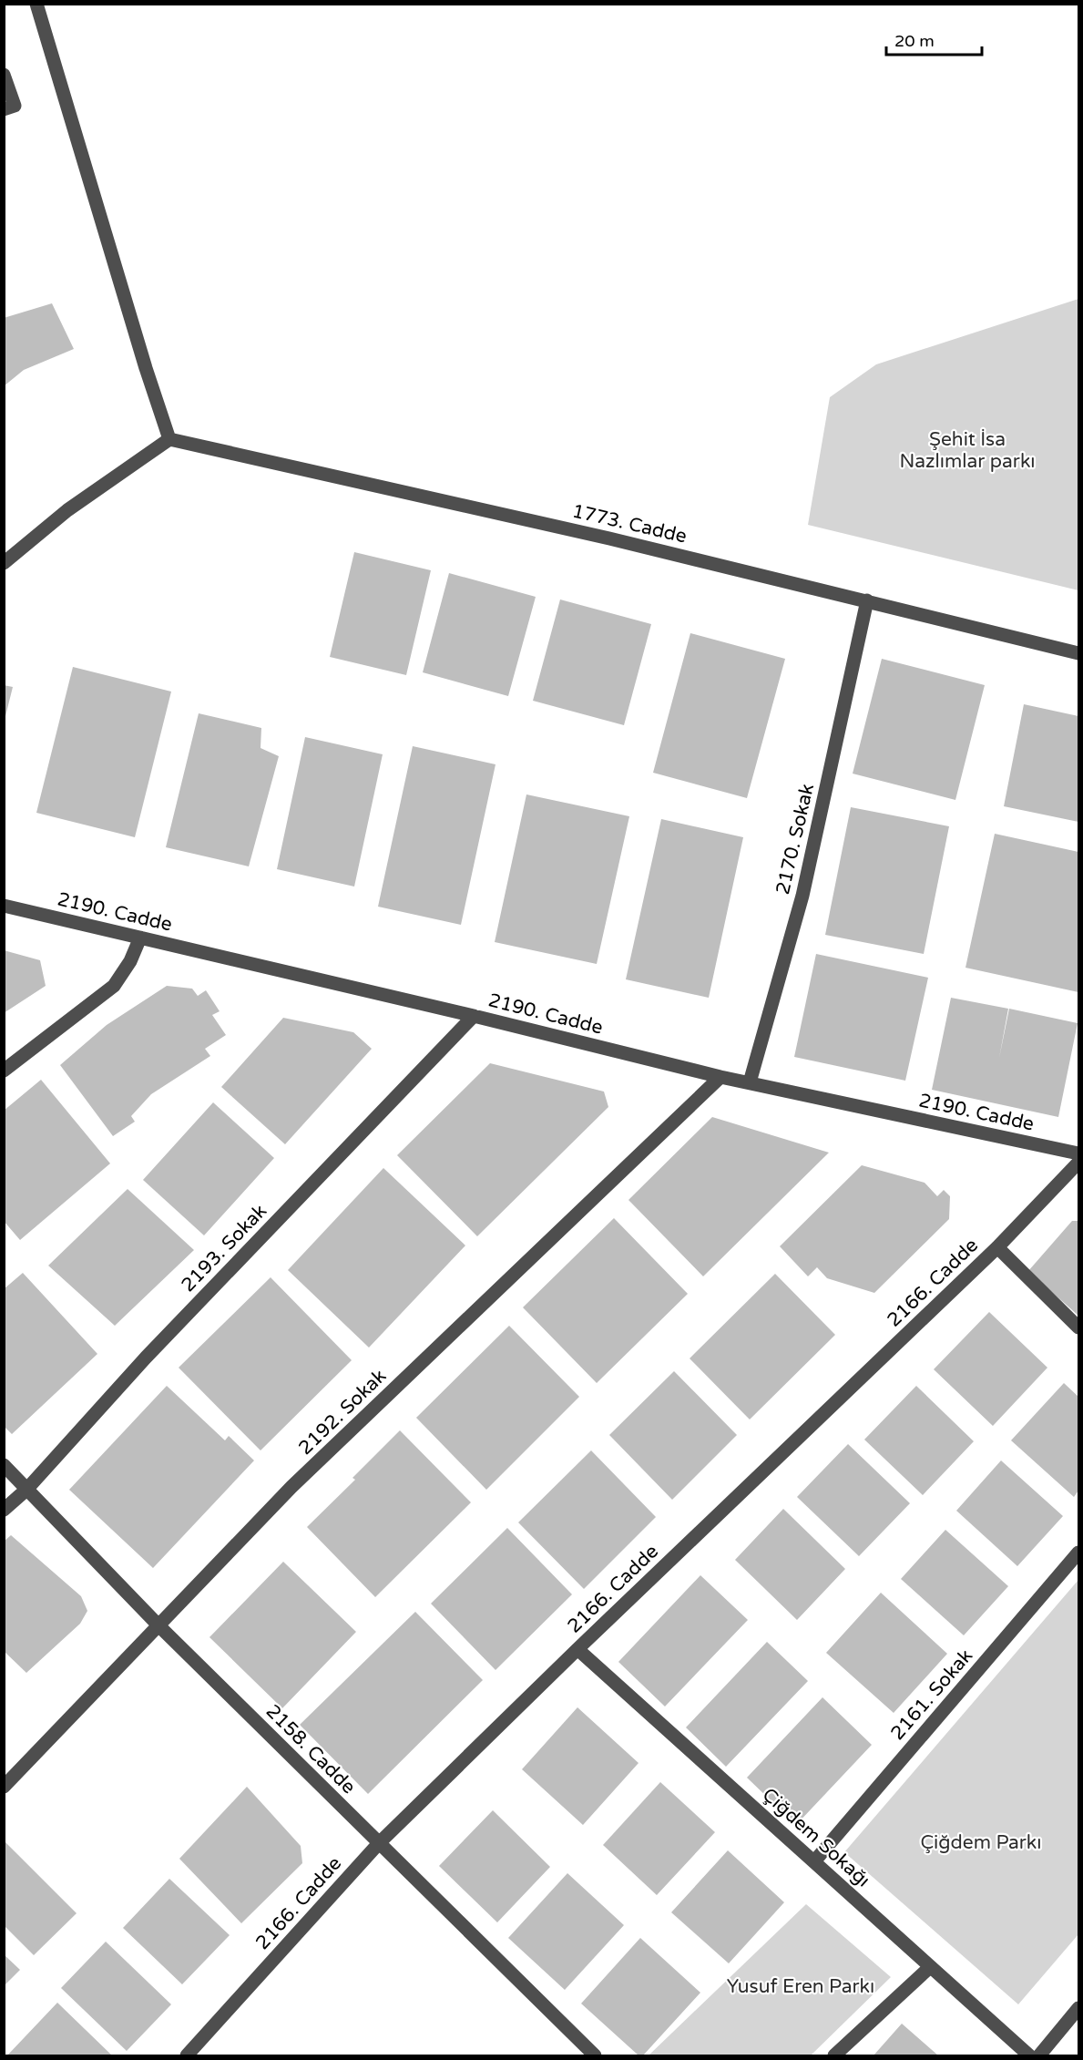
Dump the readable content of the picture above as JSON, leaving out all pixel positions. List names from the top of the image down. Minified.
{"streets":{"street":["1773. Cadde","2170. Sokak","2190. Cadde","2193. Sokak","2166. Cadde","2192. Sokak","2161. Sokak","2158. Cadde","Çiğdem Sokağı"]},"crossings":[["1773. Cadde","2170. Sokak"],["2170. Sokak","2190. Cadde"],["2190. Cadde","2193. Sokak"],["2190. Cadde","2192. Sokak"],["2193. Sokak","2158. Cadde"],["2166. Cadde","2158. Cadde"],["2166. Cadde","Çiğdem Sokağı"],["2192. Sokak","2158. Cadde"],["2161. Sokak","Çiğdem Sokağı"]],"parks":["Şehit İsa Nazlımlar parkı","Çiğdem Parkı","Yusuf Eren Parkı"],"scale_bar":"20 m"}
